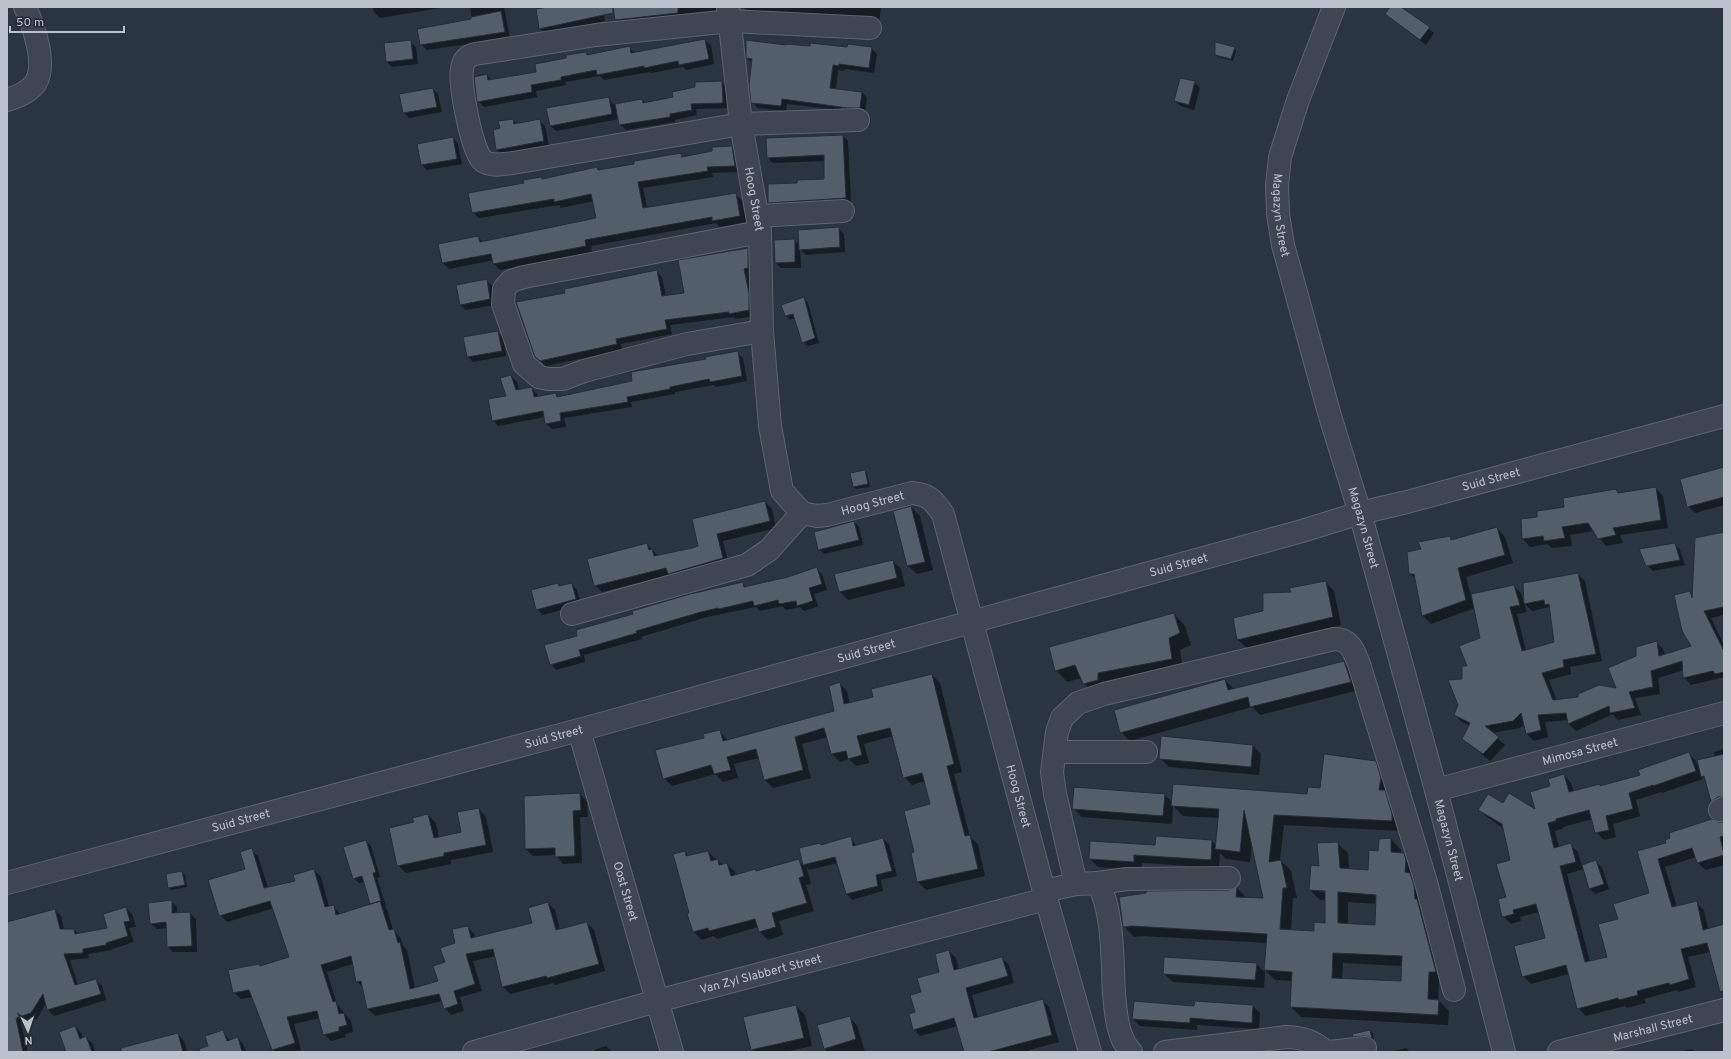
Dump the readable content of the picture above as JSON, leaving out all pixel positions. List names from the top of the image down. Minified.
{"streets":{"street":["Hoog Street","Magazyn Street","Suid Street","Mimosa Street","Oost Street","Van Zyl Slabbert Street","Marshall Street"]},"crossings":[["Hoog Street","Suid Street"],["Hoog Street","Van Zyl Slabbert Street"],["Magazyn Street","Suid Street"],["Magazyn Street","Mimosa Street"],["Suid Street","Oost Street"],["Oost Street","Van Zyl Slabbert Street"]],"scale_bar":"50 m","north":"bottom"}
